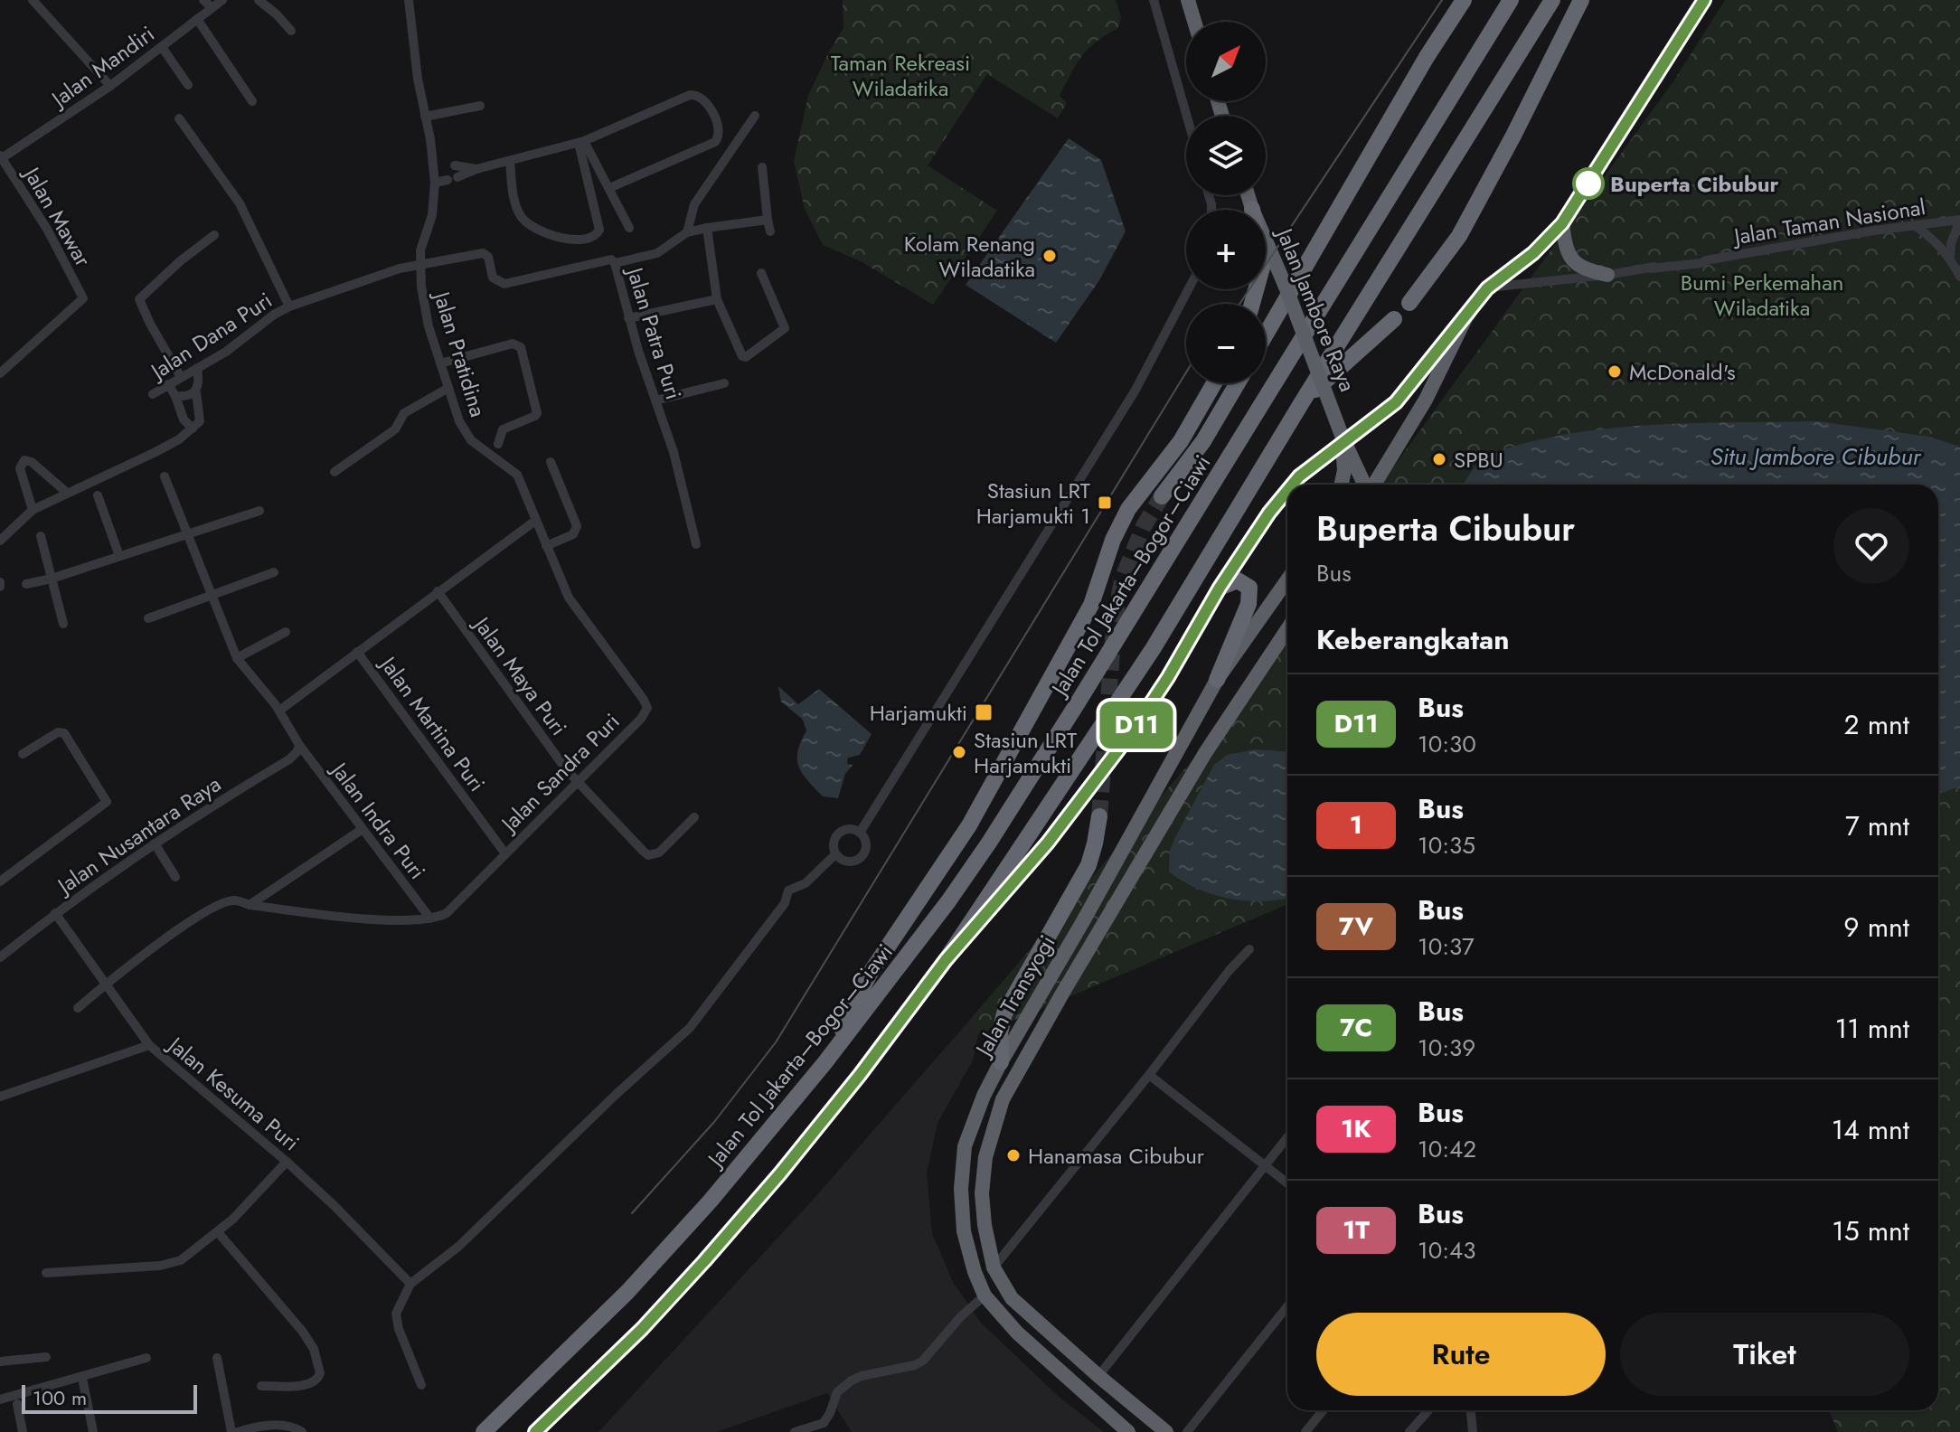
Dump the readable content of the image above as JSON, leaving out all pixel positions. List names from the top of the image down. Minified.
{"streets":{"highway":["Jalan Jambore Raya","Jalan Tol Jakarta–Bogor–Ciawi","Jalan Transyogi"],"street":["Jalan Mandiri","Jalan Mawar","Jalan Taman Nasional","Jalan Patra Puri","Jalan Dana Puri","Jalan Pratidina","Jalan Maya Puri","Jalan Martina Puri","Jalan Sandra Puri","Jalan Indra Puri","Jalan Nusantara Raya","Jalan Kesuma Puri"]},"crossings":[["Jalan Mandiri","Jalan Mawar"],["Jalan Patra Puri","Jalan Dana Puri"],["Jalan Patra Puri","Jalan Pratidina"],["Jalan Dana Puri","Jalan Pratidina"],["Jalan Pratidina","Jalan Sandra Puri"],["Jalan Maya Puri","Jalan Sandra Puri"],["Jalan Martina Puri","Jalan Sandra Puri"],["Jalan Sandra Puri","Jalan Indra Puri"],["Jalan Indra Puri","Jalan Nusantara Raya"],["Jalan Nusantara Raya","Jalan Kesuma Puri"]],"water":["Situ Jambore Cibubur"],"parks":["Taman Rekreasi Wiladatika","Bumi Perkemahan Wiladatika"],"places":{"other":["Buperta Cibubur","Kolam Renang Wiladatika","McDonald's","SPBU","Stasiun LRT Harjamukti","Hanamasa Cibubur"],"transit":["Stasiun LRT Harjamukti 1","Harjamukti"]},"lines":["bus line D11"],"scale_bar":"100 m","north":"top right","page":{"on_map":"D11","map_buttons":["+","−"],"heading":[["Buperta Cibubur","Bus"],"Keberangkatan"],"list":[{"mark":"D11","name":"Bus","note":"10:30","value":"2 mnt"},{"mark":"1","name":"Bus","note":"10:35","value":"7 mnt"},{"mark":"7V","name":"Bus","note":"10:37","value":"9 mnt"},{"mark":"7C","name":"Bus","note":"10:39","value":"11 mnt"},{"mark":"1K","name":"Bus","note":"10:42","value":"14 mnt"},{"mark":"1T","name":"Bus","note":"10:43","value":"15 mnt"}],"buttons":["Rute","Tiket"],"scale":"100 m"}}
